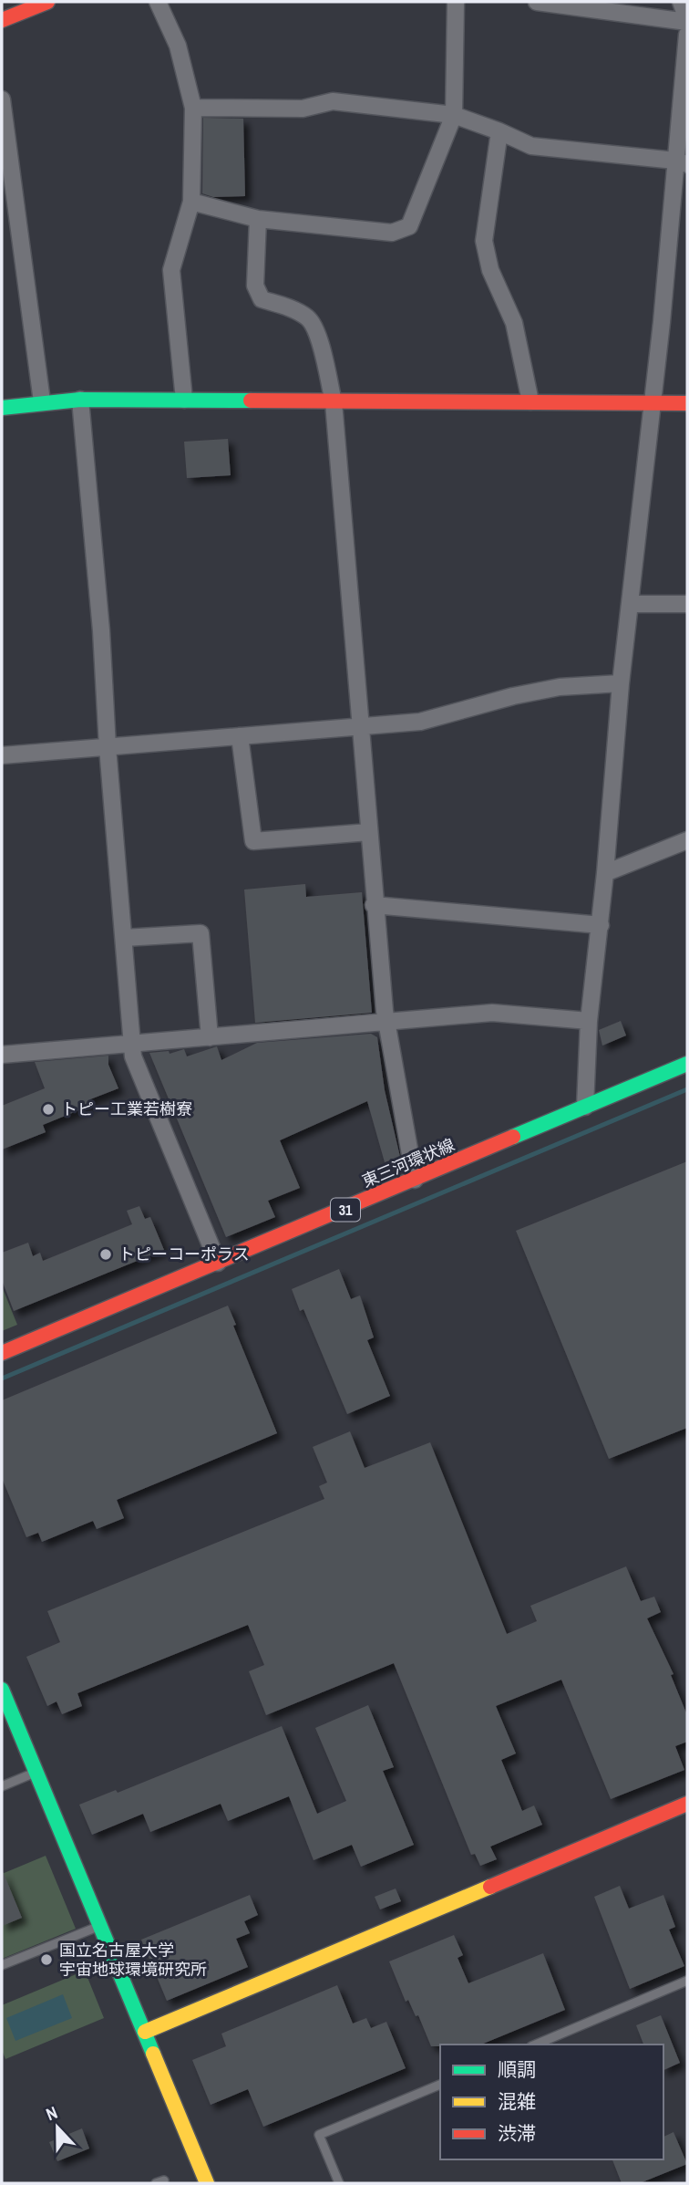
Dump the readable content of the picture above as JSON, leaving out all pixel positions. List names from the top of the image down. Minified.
{"streets":{"street":["東三河環状線","31"]},"places":["トピー工業若樹寮","トピーコーポラス","国立名古屋大学 宇宙地球環境研究所"],"legend":["順調","混雑","渋滞"],"north":"top"}
